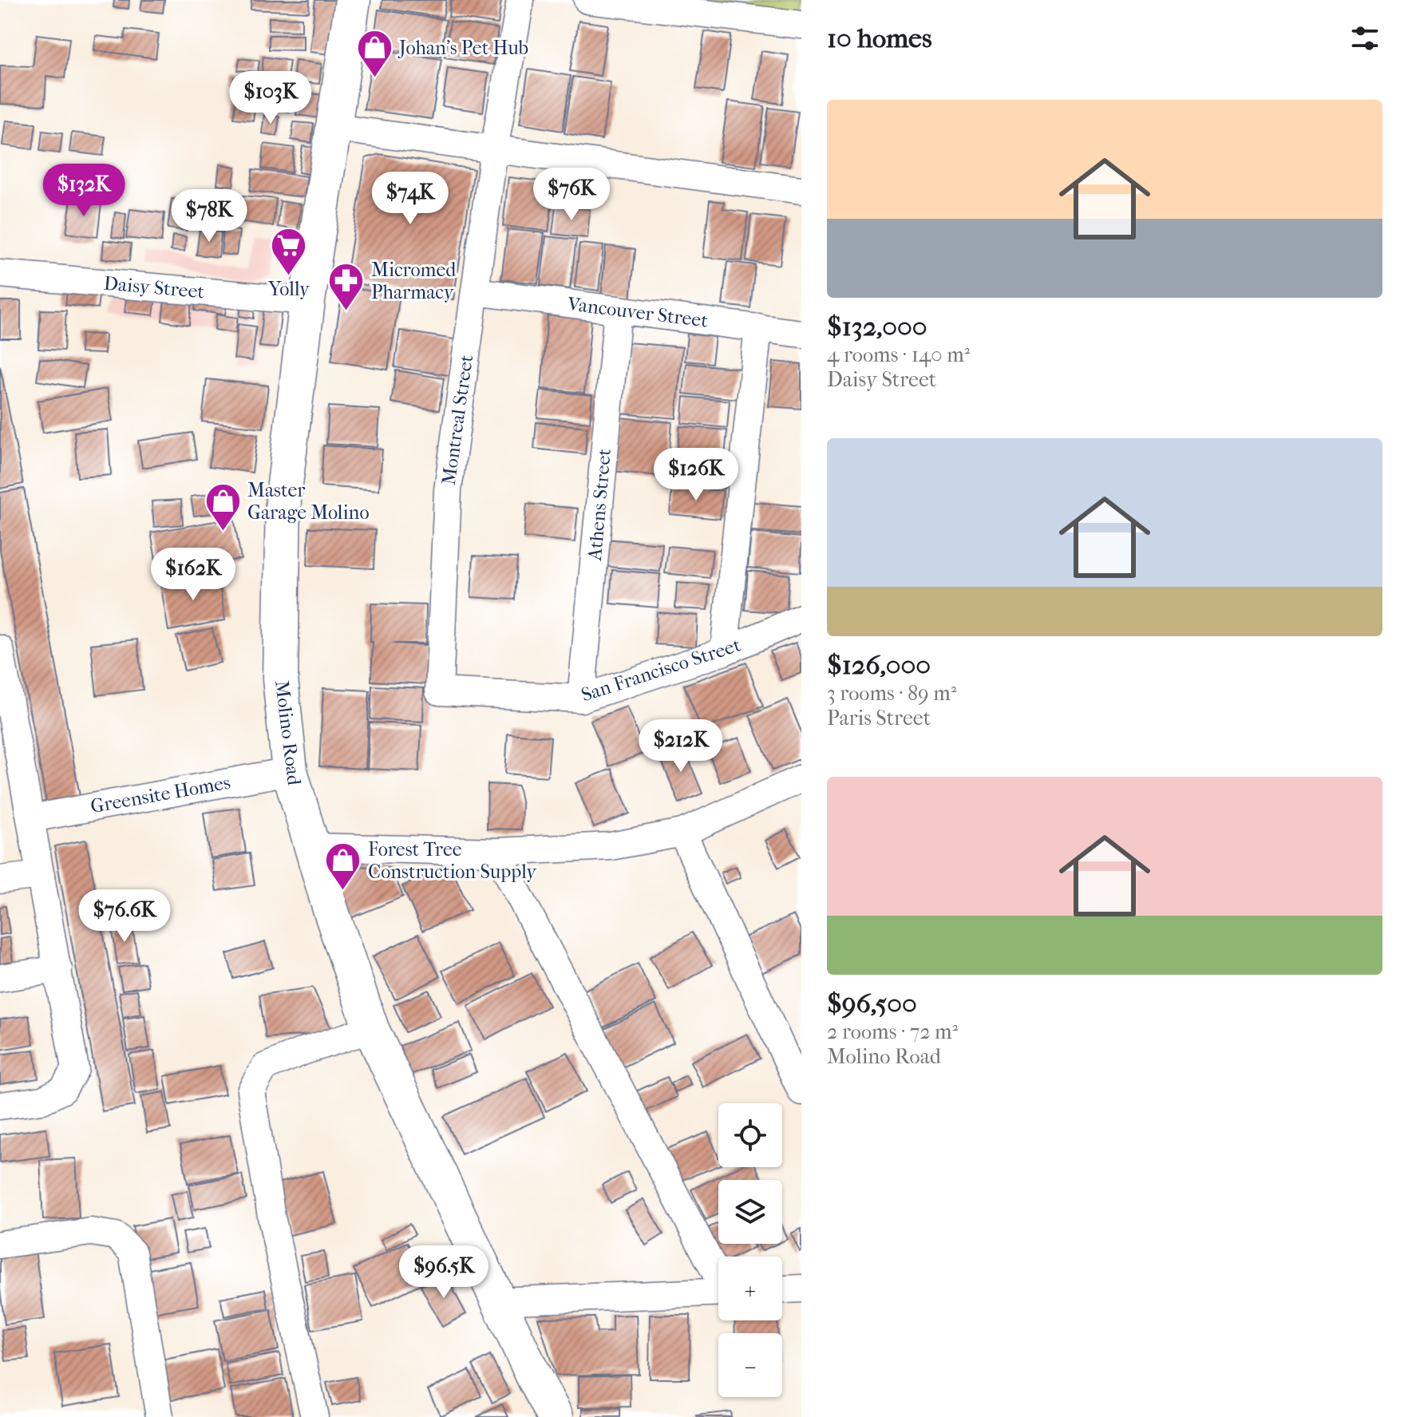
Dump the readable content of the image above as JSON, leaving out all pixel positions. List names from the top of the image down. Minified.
{"streets":{"main road":["Molino Road"],"street":["Daisy Street","Vancouver Street","Montreal Street","Athens Street","San Francisco Street","Greensite Homes"]},"crossings":[["Daisy Street","Molino Road"],["Vancouver Street","Montreal Street"],["Vancouver Street","Athens Street"],["Montreal Street","San Francisco Street"],["Athens Street","San Francisco Street"],["Molino Road","Greensite Homes"]],"places":{"shop":["Johan's Pet Hub","Master Garage Molino","Forest Tree Construction Supply"],"supermarket":["Yolly"],"pharmacy":["Micromed Pharmacy"]},"page":{"heading":"10 homes","price":["$103K","$132K","$76K","$74K","$78K","$126K","$162K","$212K","$76.6K","$96.5K"],"list":[{"name":"$132,000","note":"4 rooms · 140 m² · Daisy Street"},{"name":"$126,000","note":"3 rooms · 89 m² · Paris Street"},{"name":"$96,500","note":"2 rooms · 72 m² · Molino Road"}],"map_buttons":["+","−"]}}
